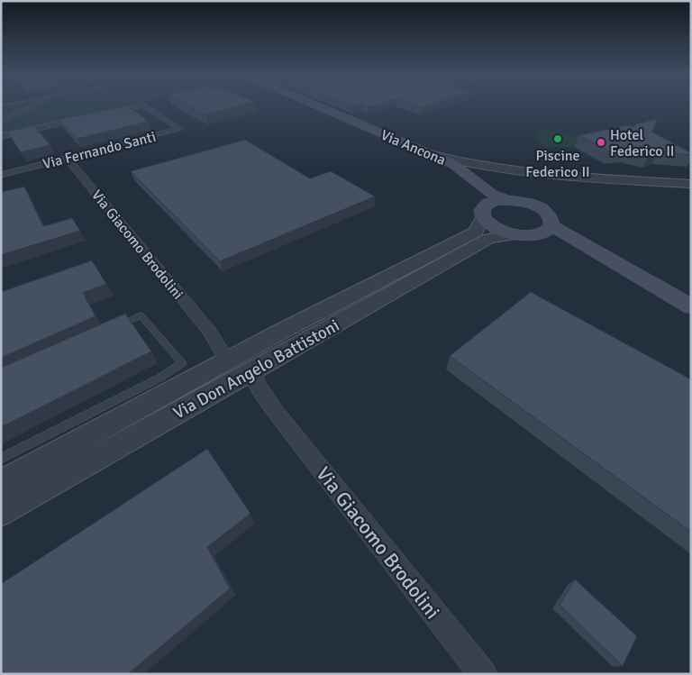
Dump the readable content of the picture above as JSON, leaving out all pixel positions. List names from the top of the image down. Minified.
{"streets":{"main road":["Via Ancona"],"street":["Via Fernando Santi","Via Giacomo Brodolini","Via Don Angelo Battistoni"]},"crossings":[["Via Ancona","Via Don Angelo Battistoni"],["Via Fernando Santi","Via Giacomo Brodolini"],["Via Giacomo Brodolini","Via Don Angelo Battistoni"]],"places":["Piscine Federico II","Hotel Federico II"]}
